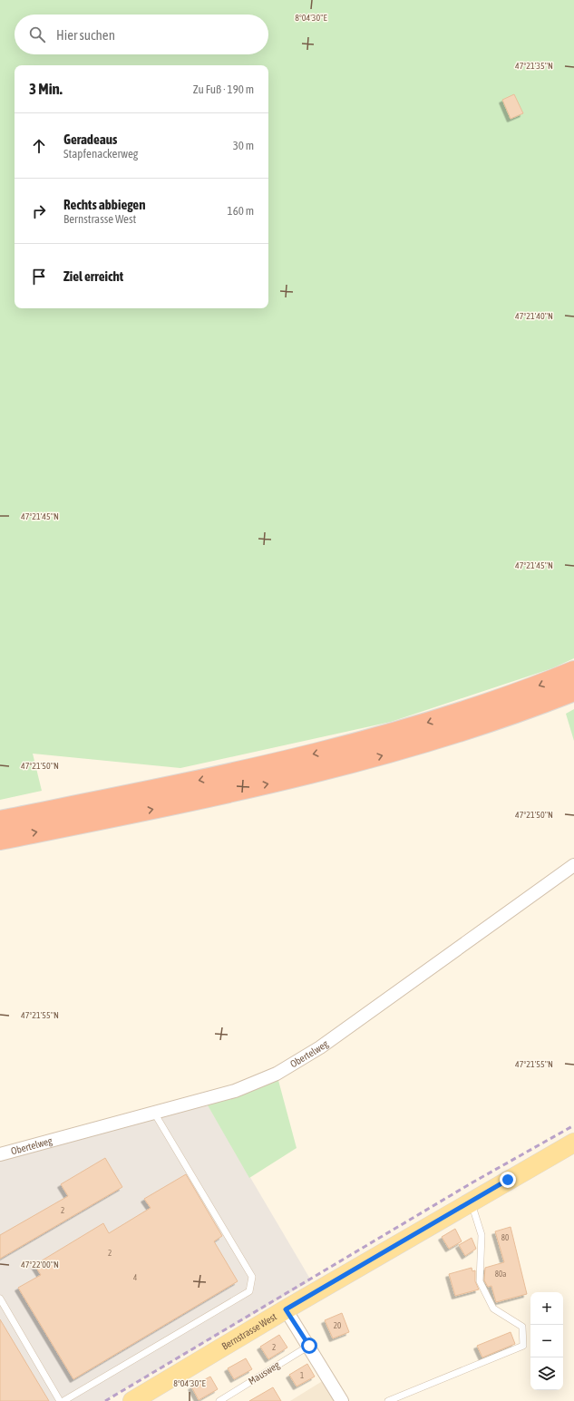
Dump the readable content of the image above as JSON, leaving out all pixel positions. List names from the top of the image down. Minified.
{"streets":{"main road":["Bernstrasse West"],"street":["Obertelweg"],"lane":["Mausweg"]},"house_numbers":["2","80","2","80a","4","20","2","1"],"page":{"search":"Hier suchen","heading":["3 Min.","Zu Fuß · 190 m"],"list":[["Geradeaus","Stapfenackerweg","30 m"],["Rechts abbiegen","Bernstrasse West","160 m"],"Ziel erreicht"],"map_buttons":["+","−"]},"coordinates":["8°04'30\"E","47°21'35\"N","47°21'40\"N","47°21'45\"N","47°21'50\"N","47°21'55\"N","47°22'00\"N"]}
